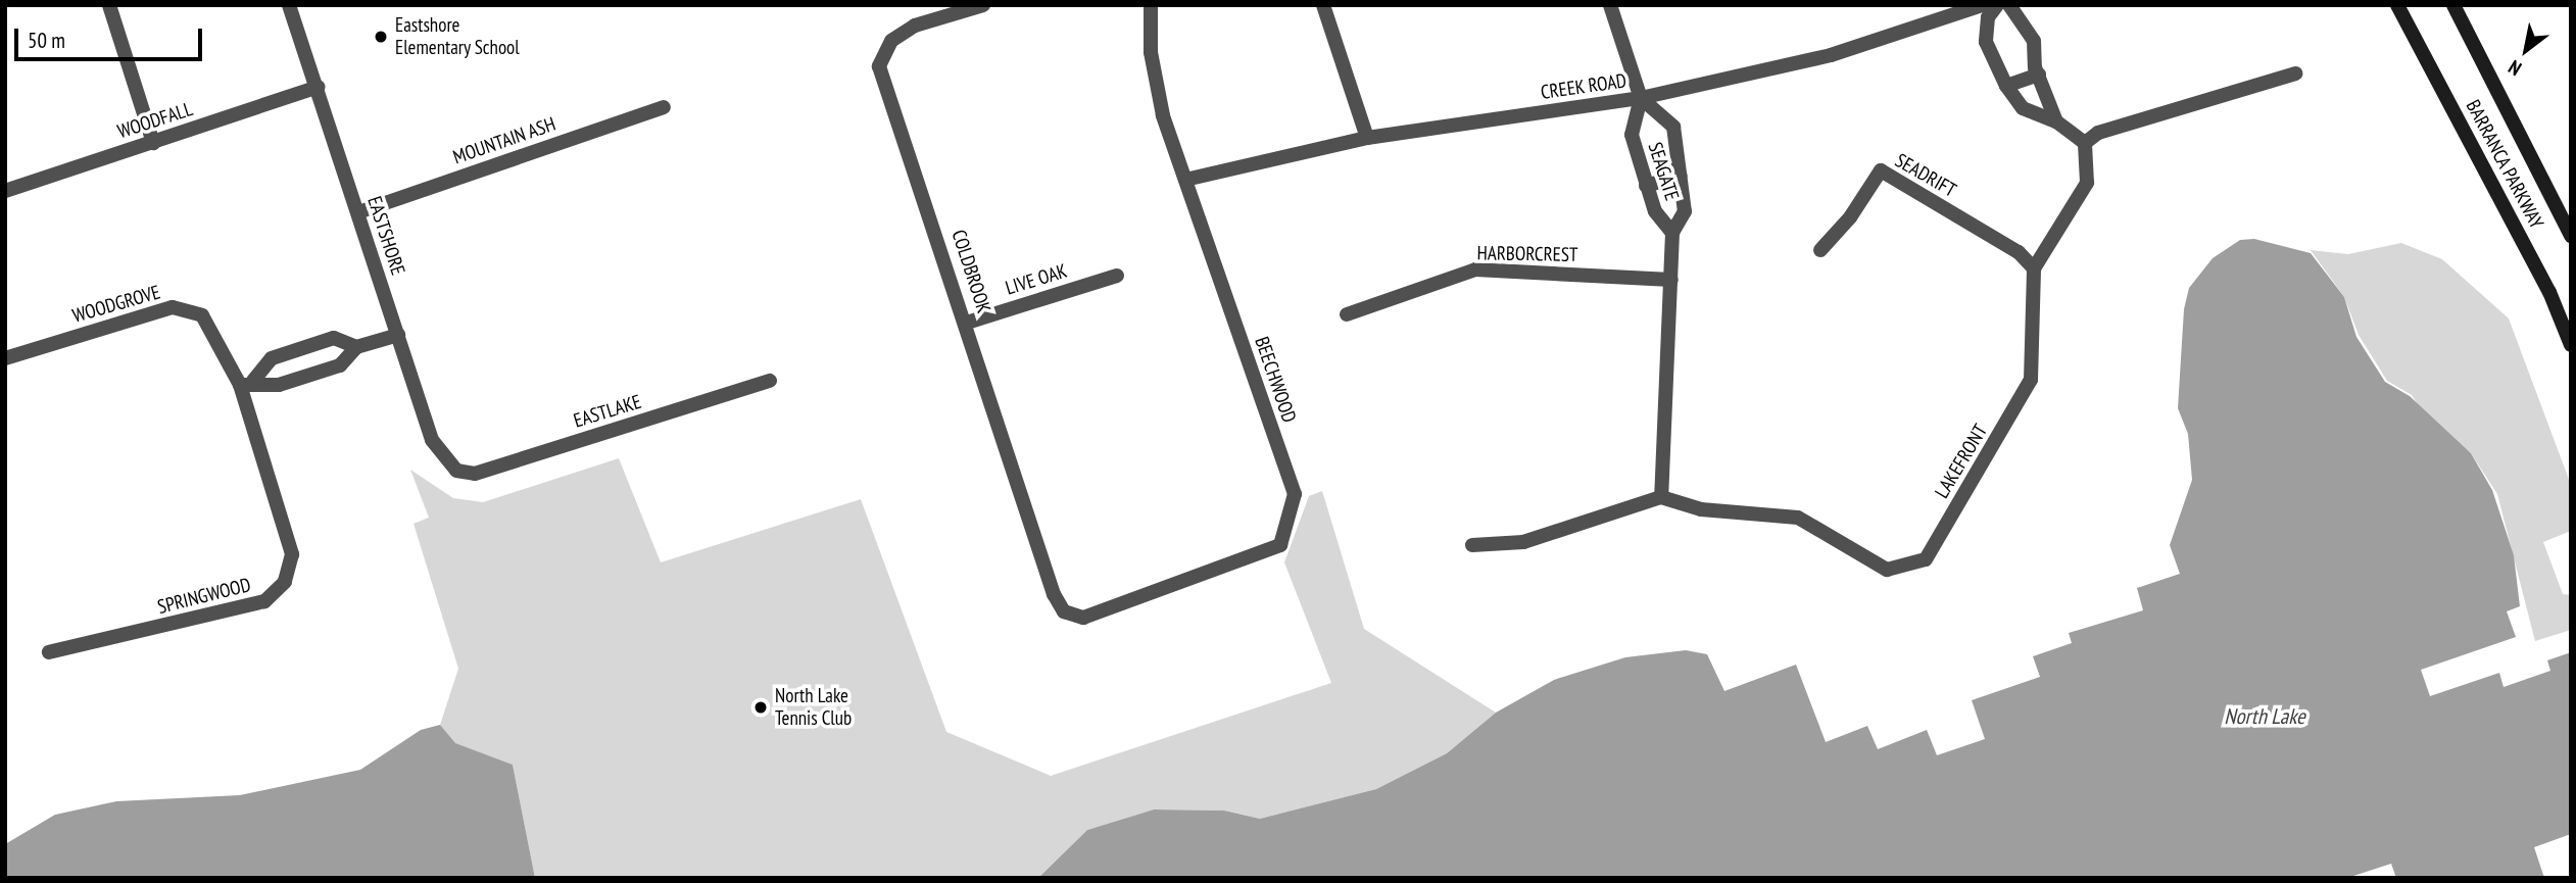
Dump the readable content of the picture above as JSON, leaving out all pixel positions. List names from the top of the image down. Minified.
{"streets":{"main road":["BARRANCA PARKWAY"],"street":["CREEK ROAD","WOODFALL","MOUNTAIN ASH","SEAGATE","SEADRIFT","EASTSHORE","HARBORCREST","COLDBROOK","LIVE OAK","WOODGROVE","BEECHWOOD","EASTLAKE","LAKEFRONT","SPRINGWOOD"]},"crossings":[["CREEK ROAD","SEAGATE"],["CREEK ROAD","BEECHWOOD"],["WOODFALL","EASTSHORE"],["MOUNTAIN ASH","EASTSHORE"],["SEAGATE","HARBORCREST"],["SEAGATE","LAKEFRONT"],["SEADRIFT","LAKEFRONT"],["EASTSHORE","EASTLAKE"],["COLDBROOK","LIVE OAK"],["COLDBROOK","BEECHWOOD"],["WOODGROVE","SPRINGWOOD"]],"water":["North Lake"],"places":["Eastshore Elementary School","North Lake Tennis Club"],"scale_bar":"50 m","north":"bottom left"}
